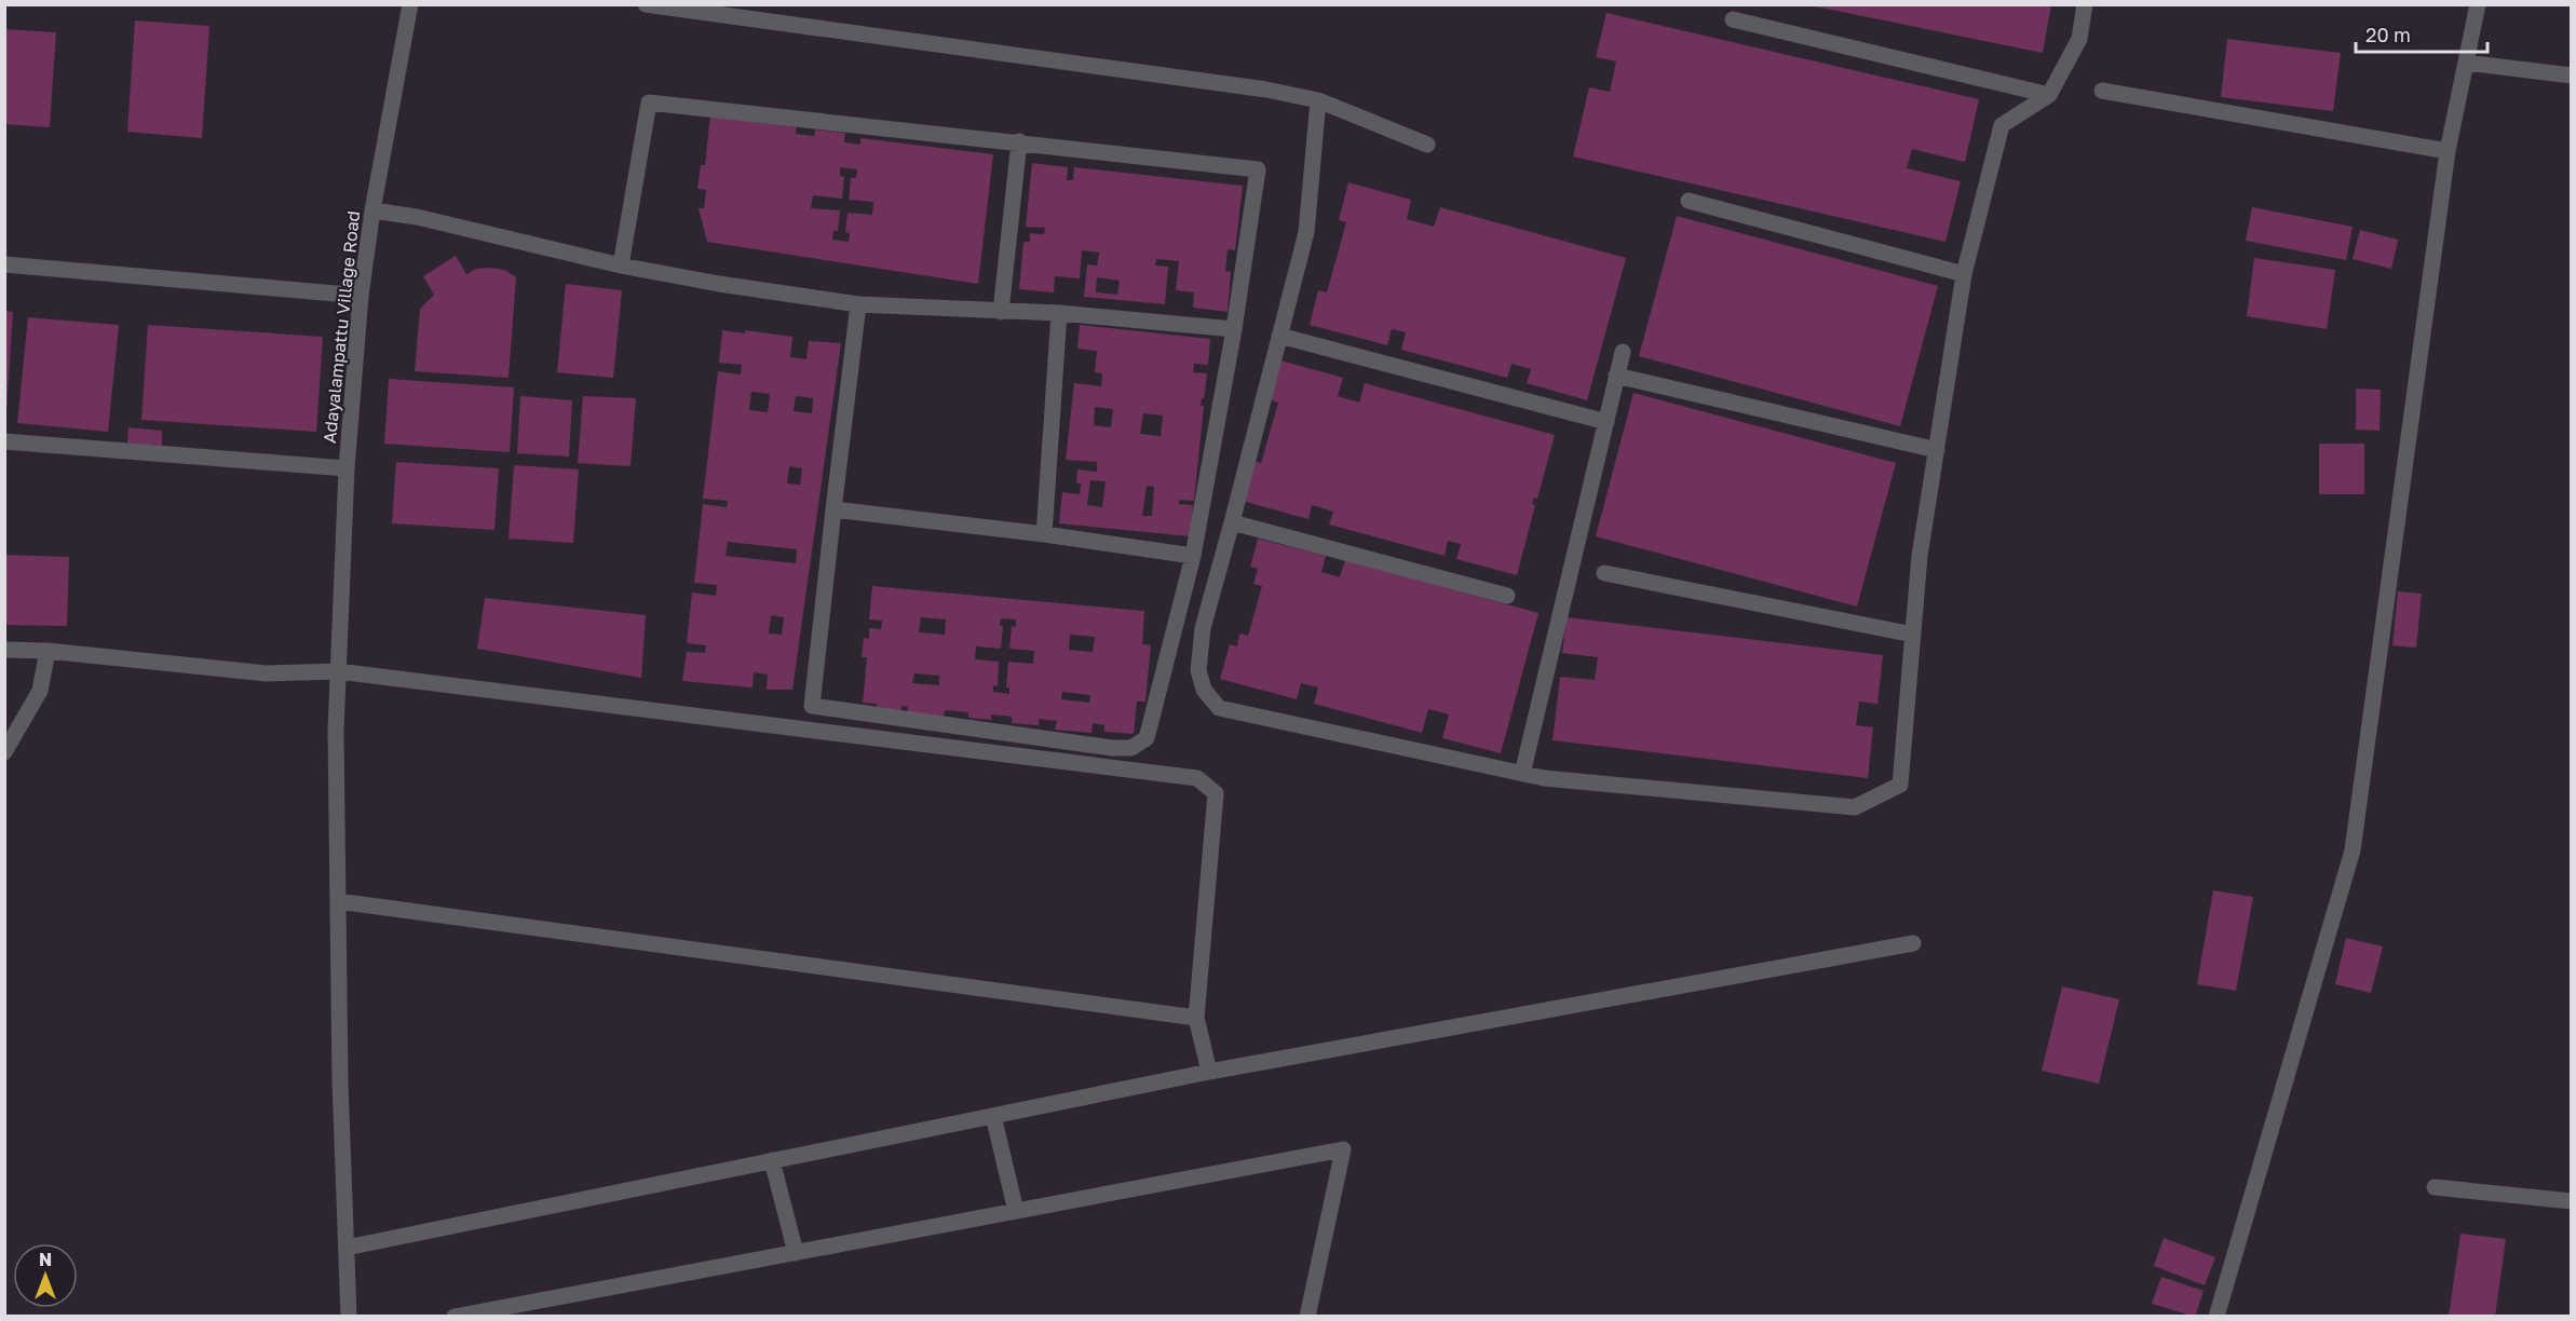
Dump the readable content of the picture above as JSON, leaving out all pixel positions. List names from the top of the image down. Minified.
{"streets":{"street":["Adayalampattu Village Road"]},"scale_bar":"20 m","north":"top"}
